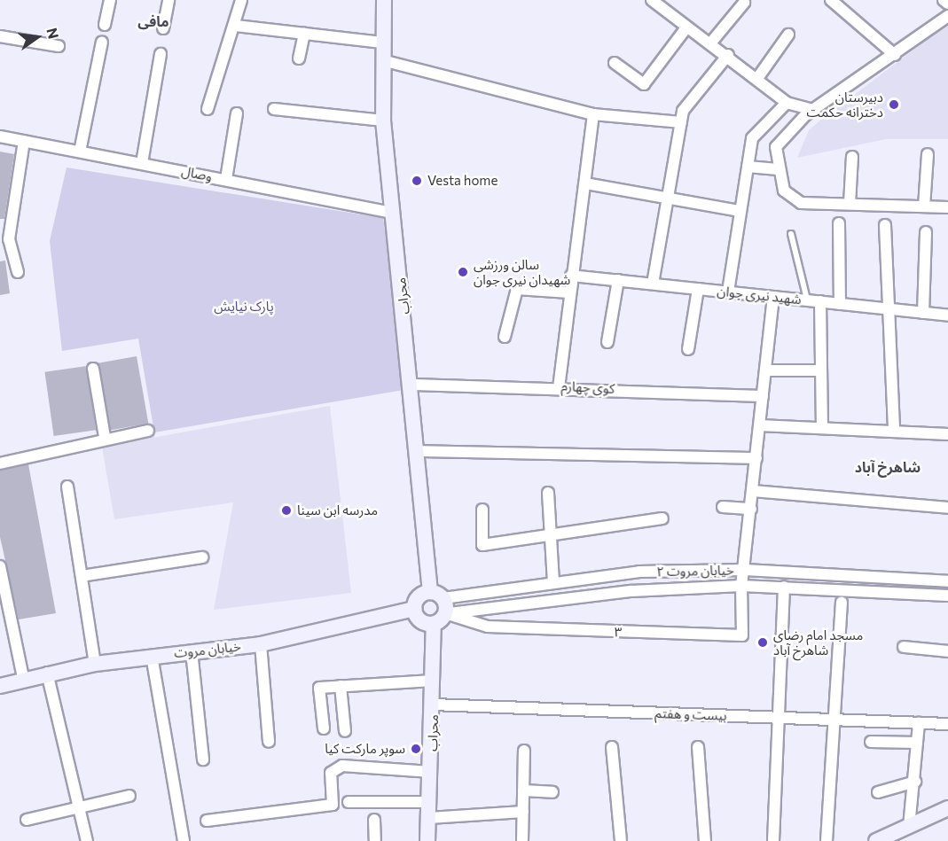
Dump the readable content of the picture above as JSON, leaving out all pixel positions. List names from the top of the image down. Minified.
{"streets":{"street":["وصال","شهید نیری جوان","محراب","کوی چهارم","خیابان مروت ۲","۳","خیابان مروت","بیست و هفتم"]},"crossings":[["وصال","محراب"],["محراب","کوی چهارم"],["محراب","خیابان مروت ۲"],["محراب","۳"],["محراب","خیابان مروت"],["محراب","بیست و هفتم"],["خیابان مروت ۲","۳"],["خیابان مروت ۲","خیابان مروت"],["۳","خیابان مروت"]],"districts":["مافی","شاهرخ آباد"],"parks":["پارک نیایش"],"places":["دبیرستان دخترانه حکمت","Vesta home","سالن ورزشی شهیدان نیری جوان","مدرسه ابن سینا","مسجد امام رضای شاهرخ آباد","سوپر مارکت کیا"],"north":"right"}
